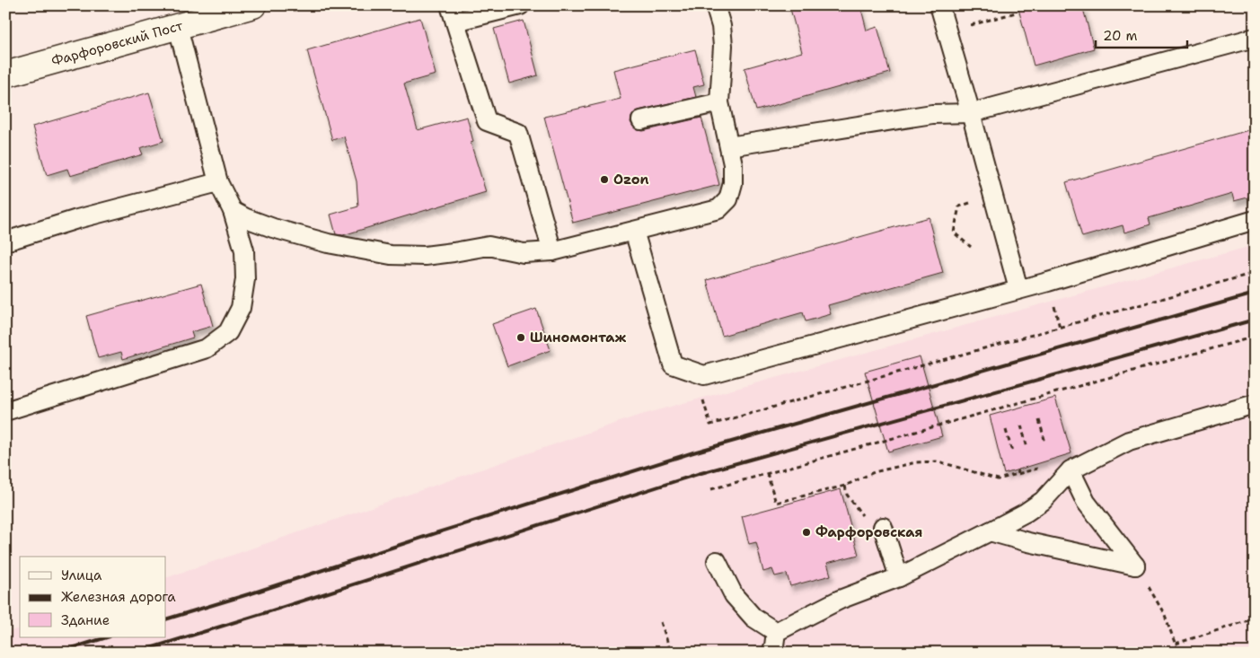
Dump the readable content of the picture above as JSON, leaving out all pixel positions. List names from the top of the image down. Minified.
{"streets":{"street":["Фарфоровский Пост"]},"places":["Ozon","Шиномонтаж","Фарфоровская"],"legend":["Улица","Железная дорога","Здание"],"scale_bar":"20 m"}
